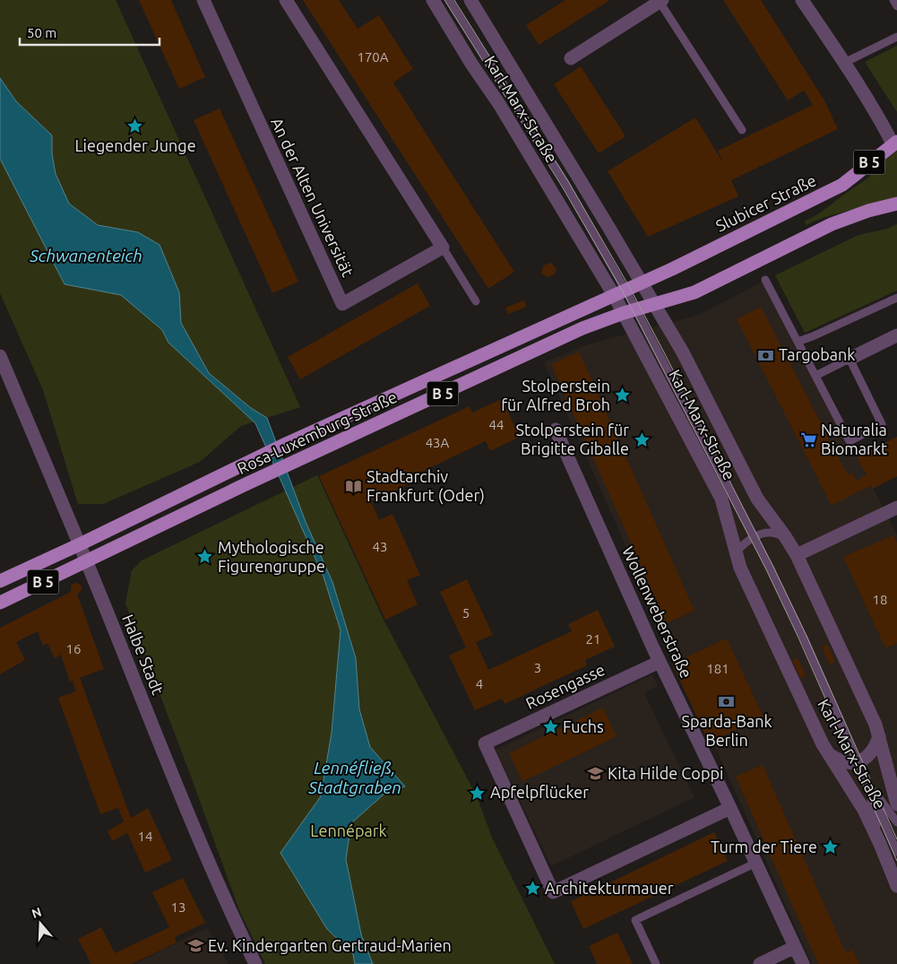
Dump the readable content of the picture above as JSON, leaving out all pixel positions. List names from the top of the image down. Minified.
{"streets":{"main road":["B 5","Slubicer Straße","Rosa-Luxemburg-Straße"],"street":["Karl-Marx-Straße","An der Alten Universität","Wollenweberstraße","Halbe Stadt","Rosengasse"]},"crossings":[["Karl-Marx-Straße","B 5"],["Karl-Marx-Straße","Slubicer Straße"],["Karl-Marx-Straße","Rosa-Luxemburg-Straße"],["B 5","Rosa-Luxemburg-Straße"],["Slubicer Straße","Rosa-Luxemburg-Straße"],["Rosa-Luxemburg-Straße","Halbe Stadt"],["Wollenweberstraße","Rosengasse"]],"water":["Schwanenteich","Lennéfließ, Stadtgraben"],"parks":["Lennépark"],"places":{"place":["Liegender Junge","Stolperstein für Alfred Broh","Stolperstein für Brigitte Giballe","Mythologische Figurengruppe","Fuchs","Apfelpflücker","Turm der Tiere","Architekturmauer"],"bank":["Targobank","Sparda-Bank Berlin"],"supermarket":["Naturalia Biomarkt"],"library":["Stadtarchiv Frankfurt (Oder)"],"school or university":["Kita Hilde Coppi","Ev. Kindergarten Gertraud-Marien"]},"house_numbers":["170A","44","43A","43","18","5","21","16","3","181","4","14","13"],"scale_bar":"50 m","north":"top"}
